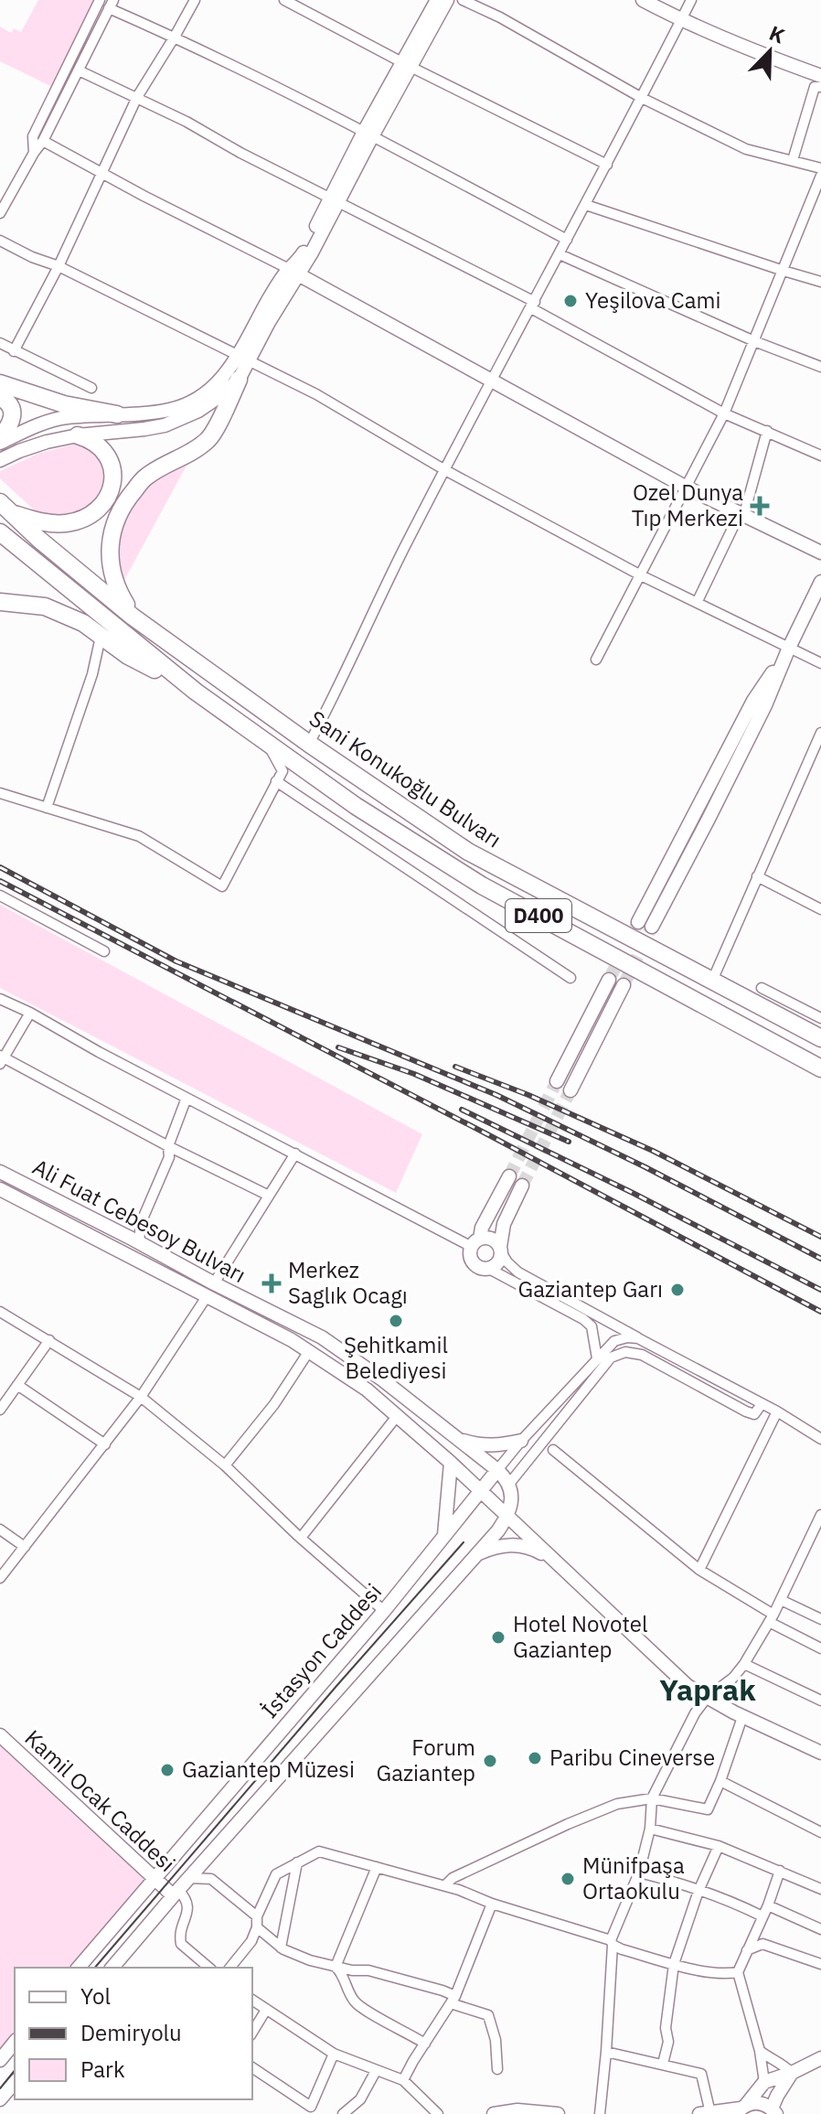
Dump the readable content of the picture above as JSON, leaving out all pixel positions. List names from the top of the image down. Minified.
{"streets":{"highway":["Sani Konukoğlu Bulvarı","D400"],"street":["Ali Fuat Cebesoy Bulvarı","İstasyon Caddesi","Kamil Ocak Caddesi"]},"crossings":[["Ali Fuat Cebesoy Bulvarı","İstasyon Caddesi"],["İstasyon Caddesi","Kamil Ocak Caddesi"]],"districts":["Yaprak"],"places":{"other":["Yeşilova Cami","Gaziantep Garı","Şehitkamil Belediyesi","Hotel Novotel Gaziantep","Paribu Cineverse","Forum Gaziantep","Gaziantep Müzesi","Münifpaşa Ortaokulu"],"health":["Ozel Dunya Tıp Merkezi","Merkez Saglık Ocagı"]},"legend":["Yol","Demiryolu","Park"],"north":"top right"}
